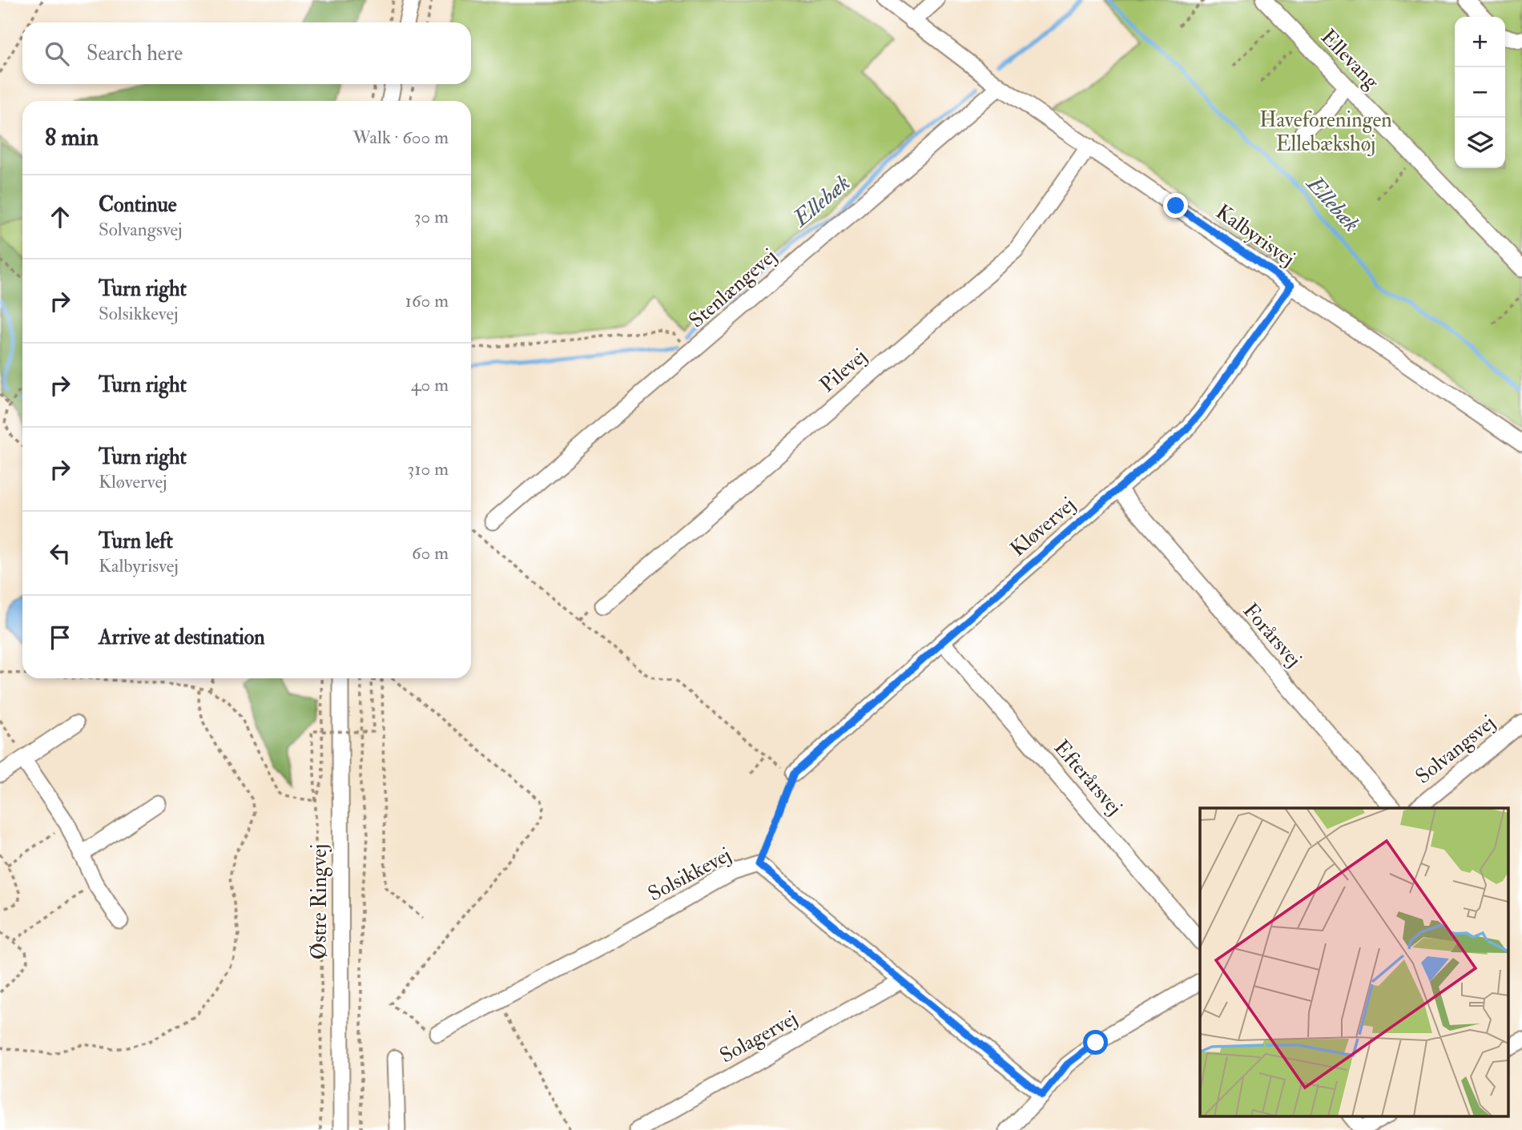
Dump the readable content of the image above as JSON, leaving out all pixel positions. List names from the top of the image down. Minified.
{"streets":{"street":["Ellevang","Kalbyrisvej","Stenlængevej","Pilevej","Kløvervej","Forårsvej","Solvangsvej","Efterårsvej","Solsikkevej","Østre Ringvej","Solagervej"]},"crossings":[["Kalbyrisvej","Stenlængevej"],["Kalbyrisvej","Pilevej"],["Kalbyrisvej","Kløvervej"],["Kløvervej","Forårsvej"],["Kløvervej","Efterårsvej"],["Solsikkevej","Solagervej"]],"water":["Ellebæk"],"parks":["Haveforeningen Ellebækshøj"],"page":{"map_buttons":["+","−"],"search":"Search here","heading":["8 min","Walk · 600 m"],"list":[["Continue","Solvangsvej","30 m"],["Turn right","Solsikkevej","160 m"],["Turn right","40 m"],["Turn right","Kløvervej","310 m"],["Turn left","Kalbyrisvej","60 m"],"Arrive at destination"]}}
